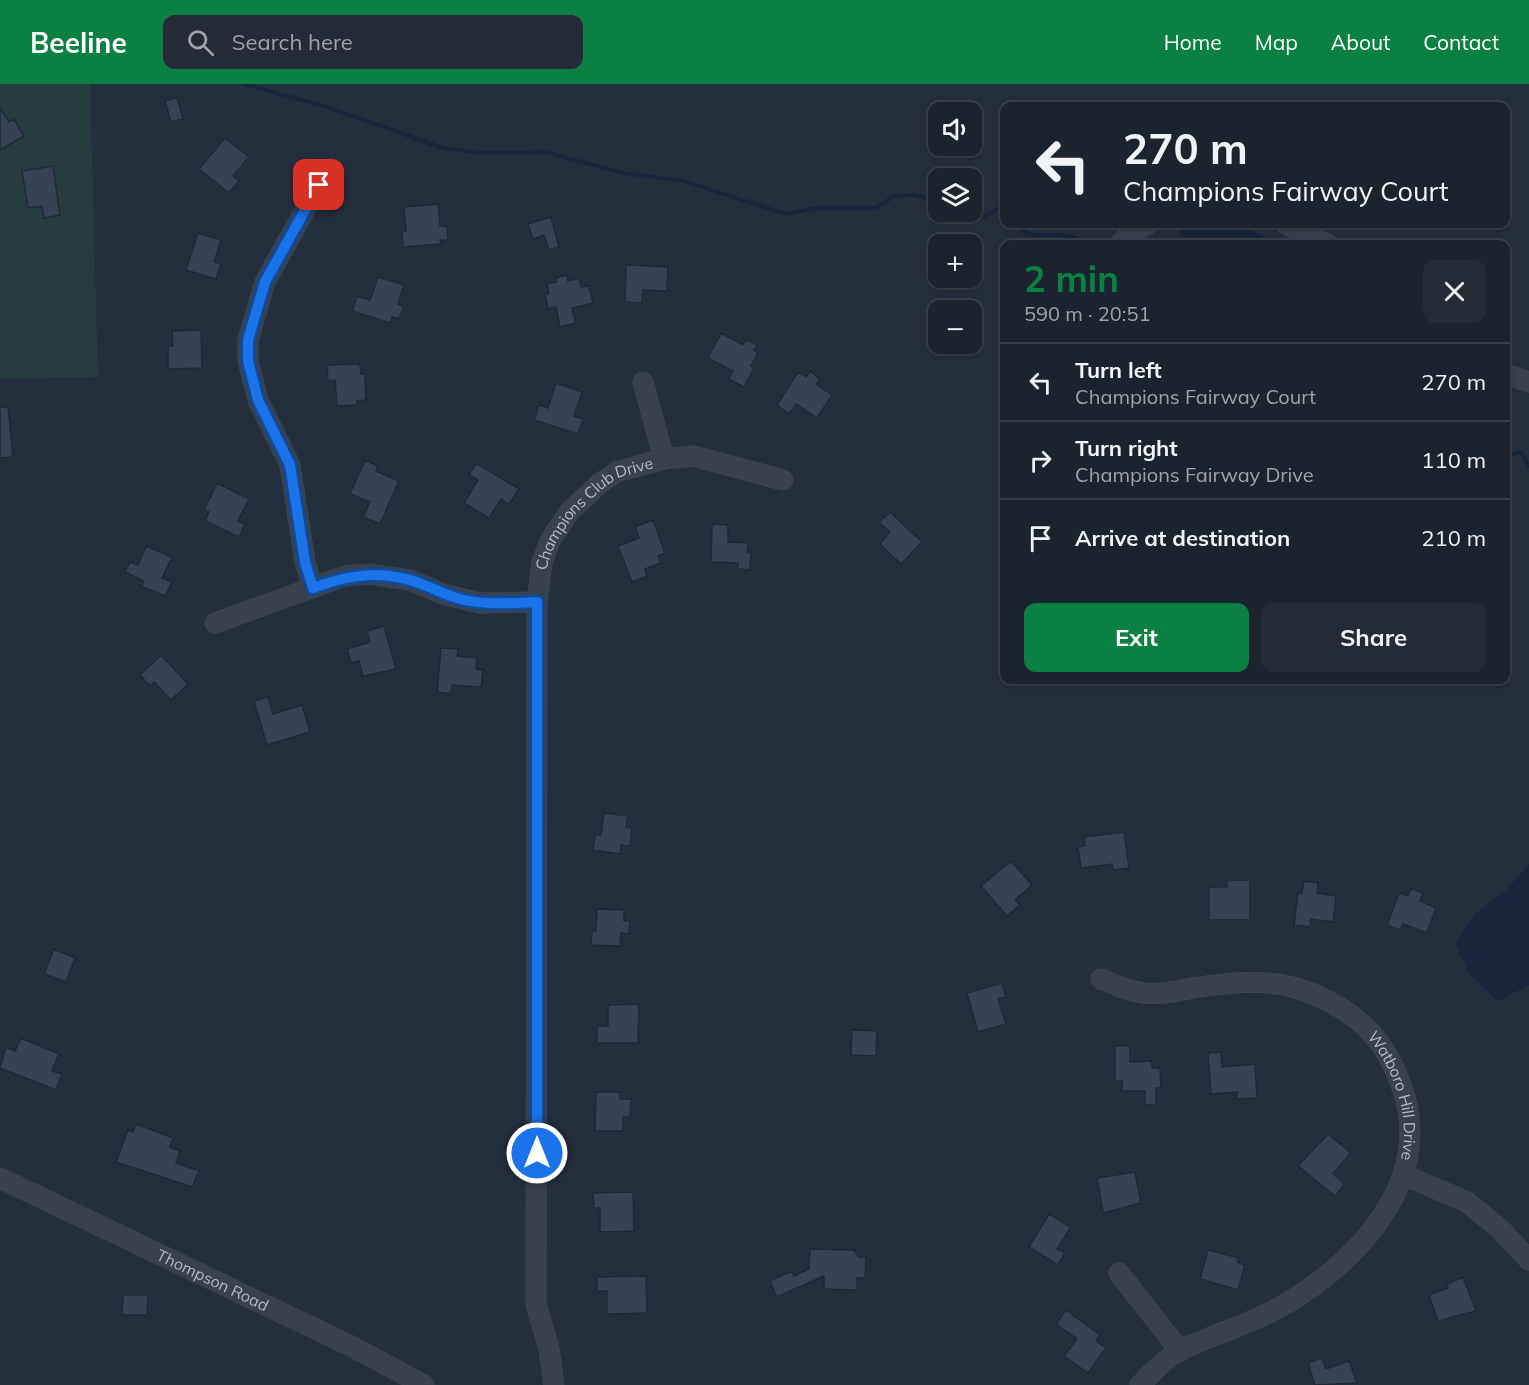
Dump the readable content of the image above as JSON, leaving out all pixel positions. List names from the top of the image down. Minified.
{"streets":{"street":["Champions Club Drive","Watboro Hill Drive","Thompson Road"]},"page":{"header":"Beeline","search":"Search here","nav":["Home","Map","About","Contact"],"map_buttons":["+","−"],"turn":["270 m","Champions Fairway Court"],"heading":["2 min","590 m · 20:51"],"list":[{"name":"Turn left","note":"Champions Fairway Court","value":"270 m"},{"name":"Turn right","note":"Champions Fairway Drive","value":"110 m"},{"name":"Arrive at destination","value":"210 m"}],"buttons":["Exit","Share"]}}
